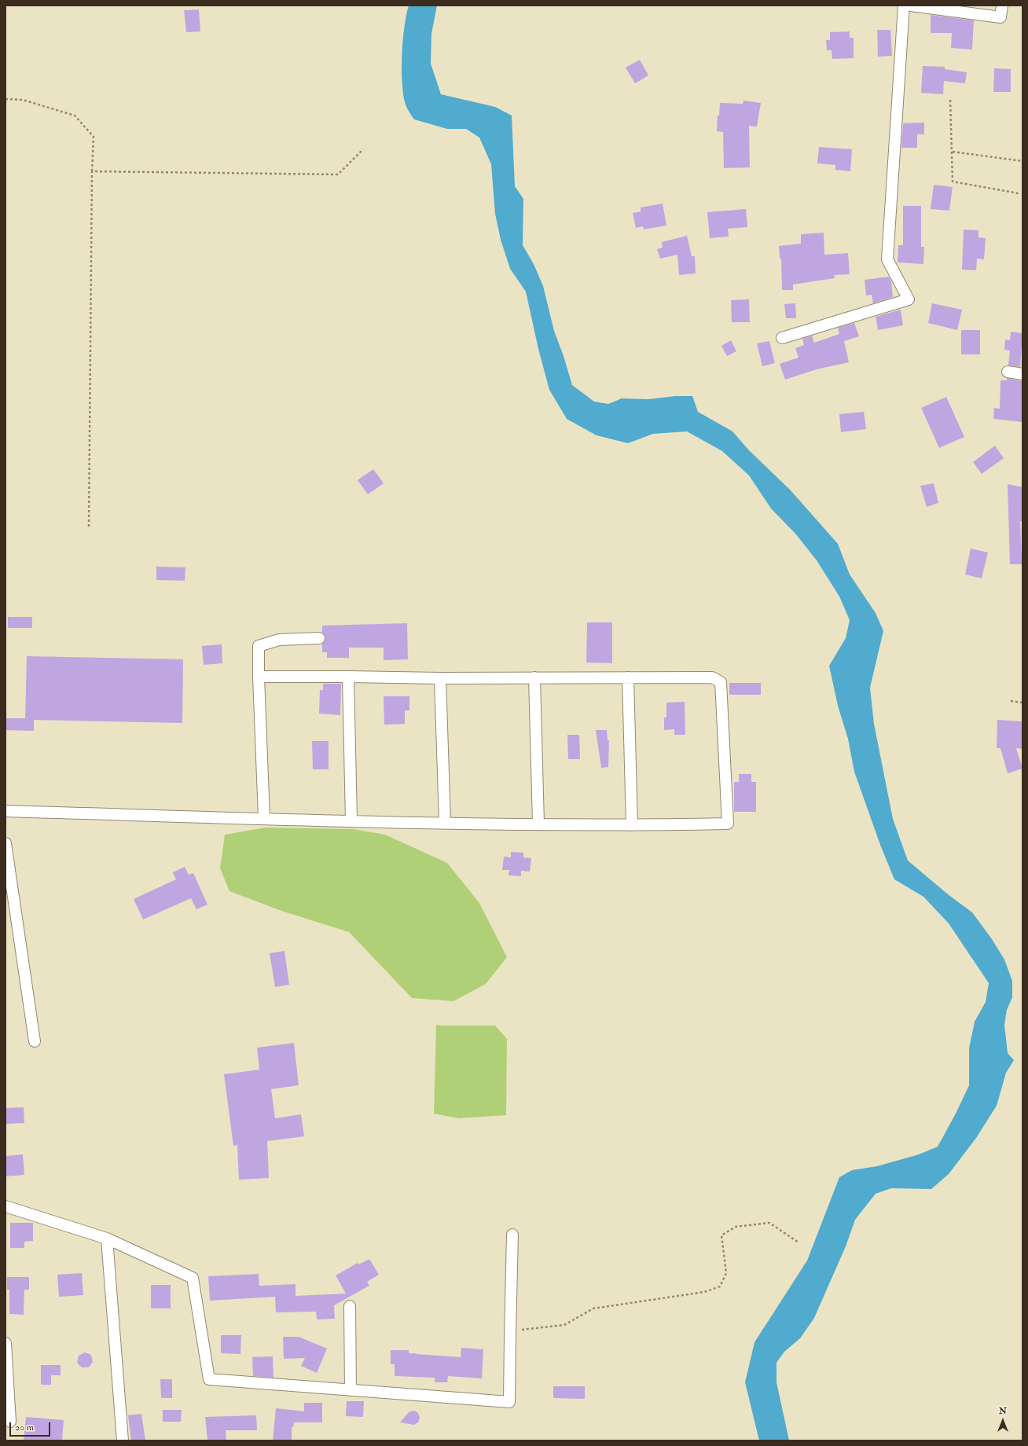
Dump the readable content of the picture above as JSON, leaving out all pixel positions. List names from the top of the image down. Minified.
{"scale_bar":"20 m","north":"top"}
